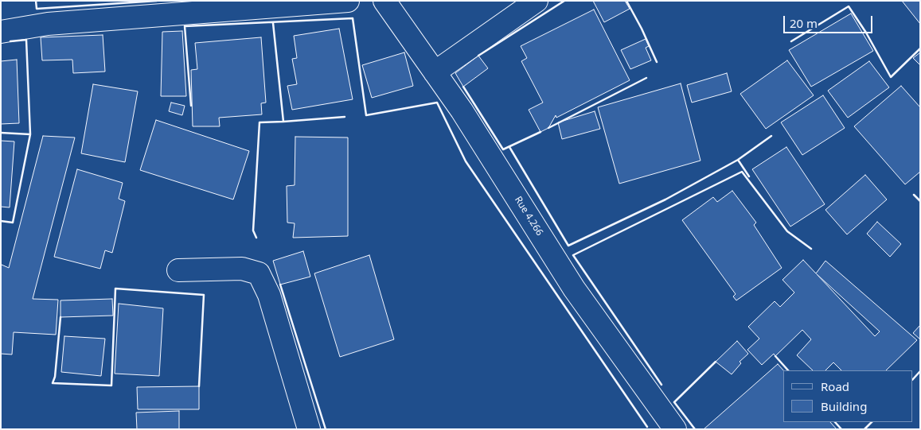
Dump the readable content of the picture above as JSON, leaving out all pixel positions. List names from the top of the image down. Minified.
{"streets":{"street":["Rue 4.266"]},"legend":["Road","Building"],"scale_bar":"20 m"}
